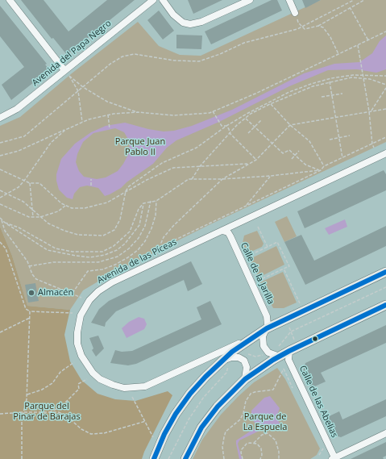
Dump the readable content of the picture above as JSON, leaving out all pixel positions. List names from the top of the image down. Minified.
{"streets":{"street":["Avenida del Papa Negro","Avenida de las Píceas","Calle de la Jarilla","Calle de las Abelias"]},"crossings":[["Avenida de las Píceas","Calle de la Jarilla"]],"parks":["Parque Juan Pablo II","Parque del Pinar de Barajas","Parque de La Espuela"],"places":["Almacén"]}
